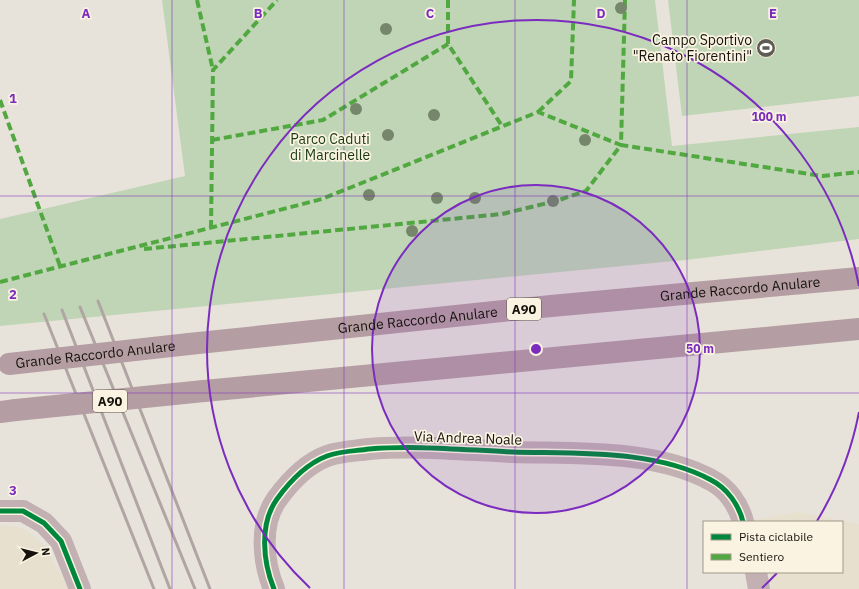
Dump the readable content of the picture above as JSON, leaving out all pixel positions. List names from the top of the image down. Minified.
{"streets":{"highway":["Grande Raccordo Anulare","A90"],"street":["Via Andrea Noale"]},"parks":["Parco Caduti di Marcinelle"],"places":{"sports":["Campo Sportivo \"Renato Fiorentini\""]},"legend":["Pista ciclabile","Sentiero"],"north":"right","grid":{"columns":["A","B","C","D","E"],"rows":["1","2","3"]},"rings":["100 m","50 m"]}
